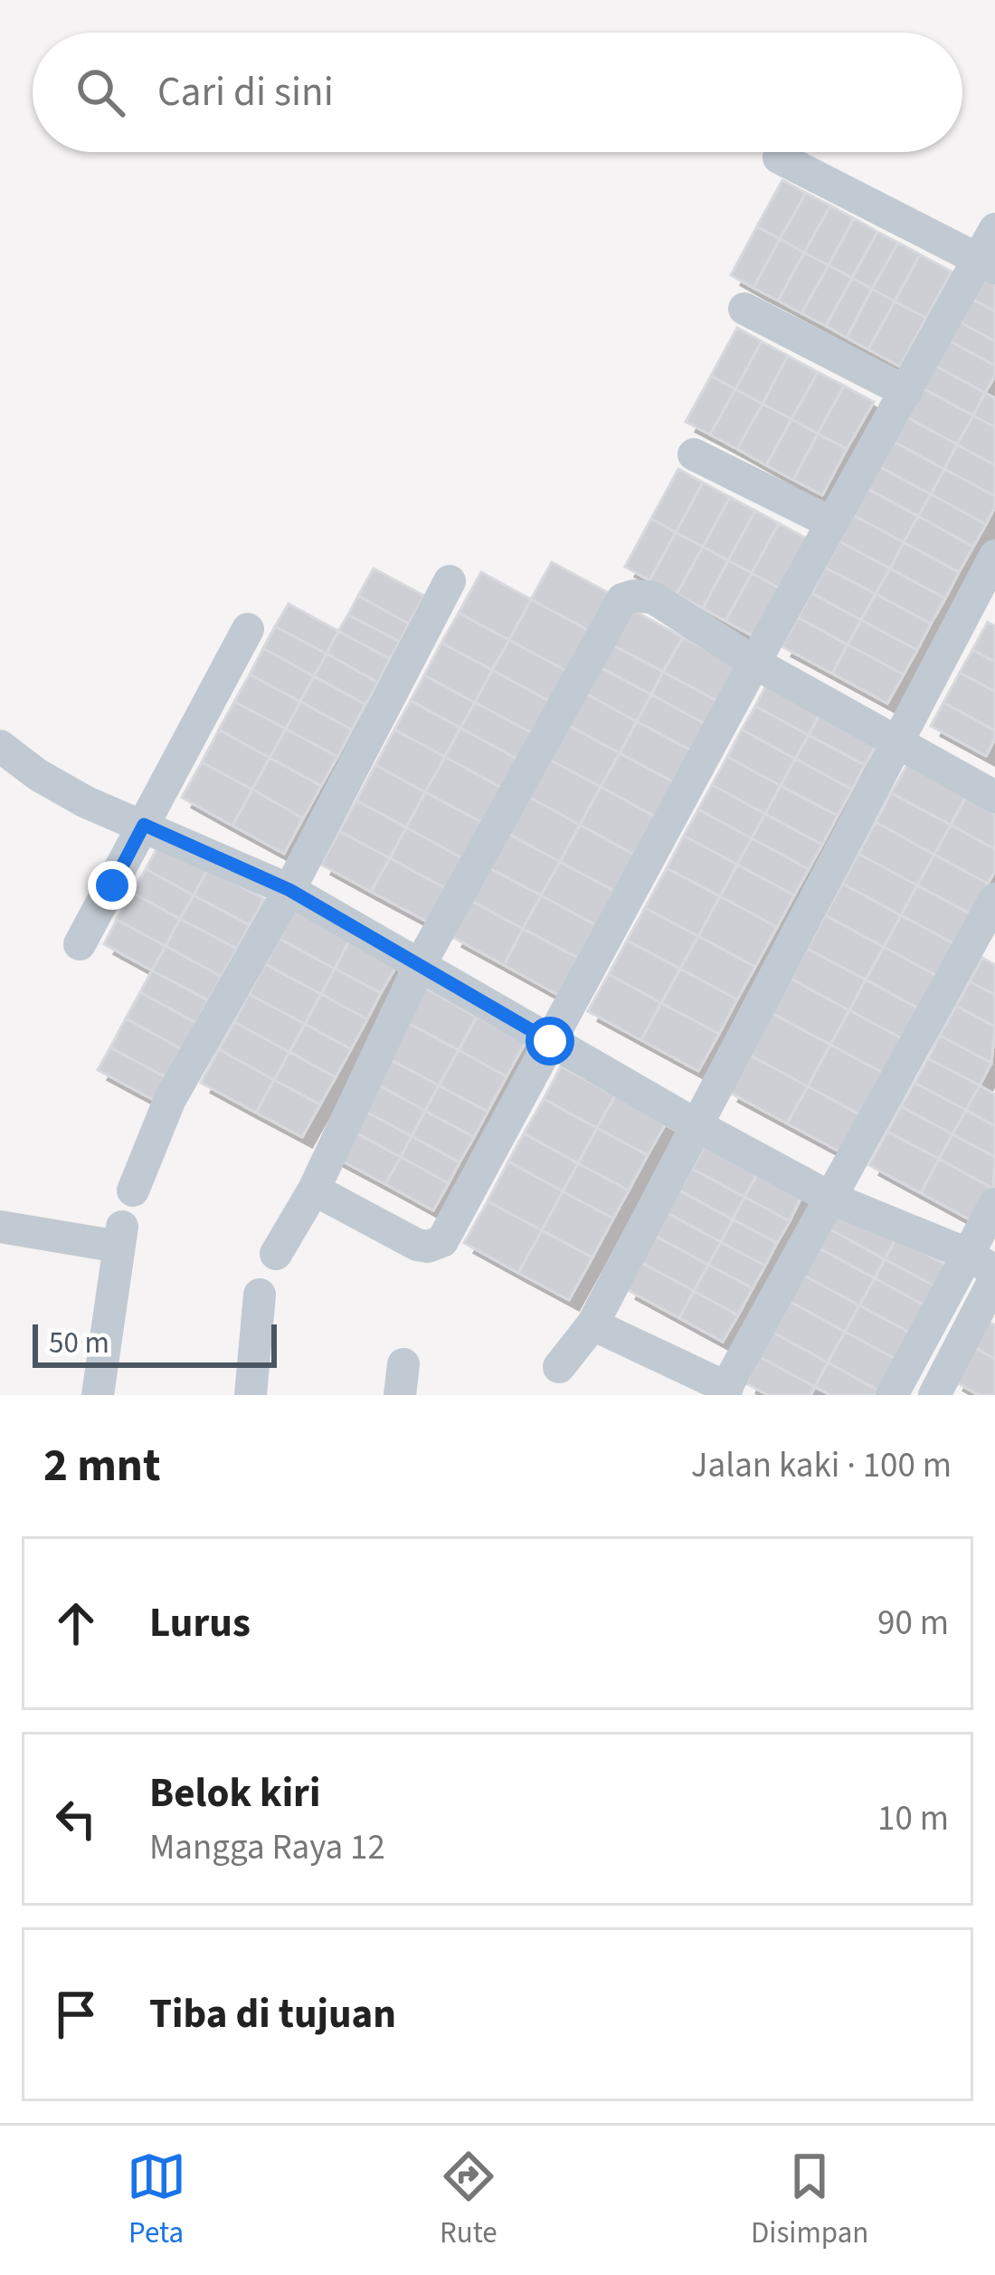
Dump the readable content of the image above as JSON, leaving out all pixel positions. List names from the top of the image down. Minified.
{"scale_bar":"50 m","page":{"search":"Cari di sini","scale":"50 m","heading":["2 mnt","Jalan kaki · 100 m"],"list":[["Lurus","90 m"],["Belok kiri","Mangga Raya 12","10 m"],"Tiba di tujuan"],"nav":["Peta","Rute","Disimpan"]}}
